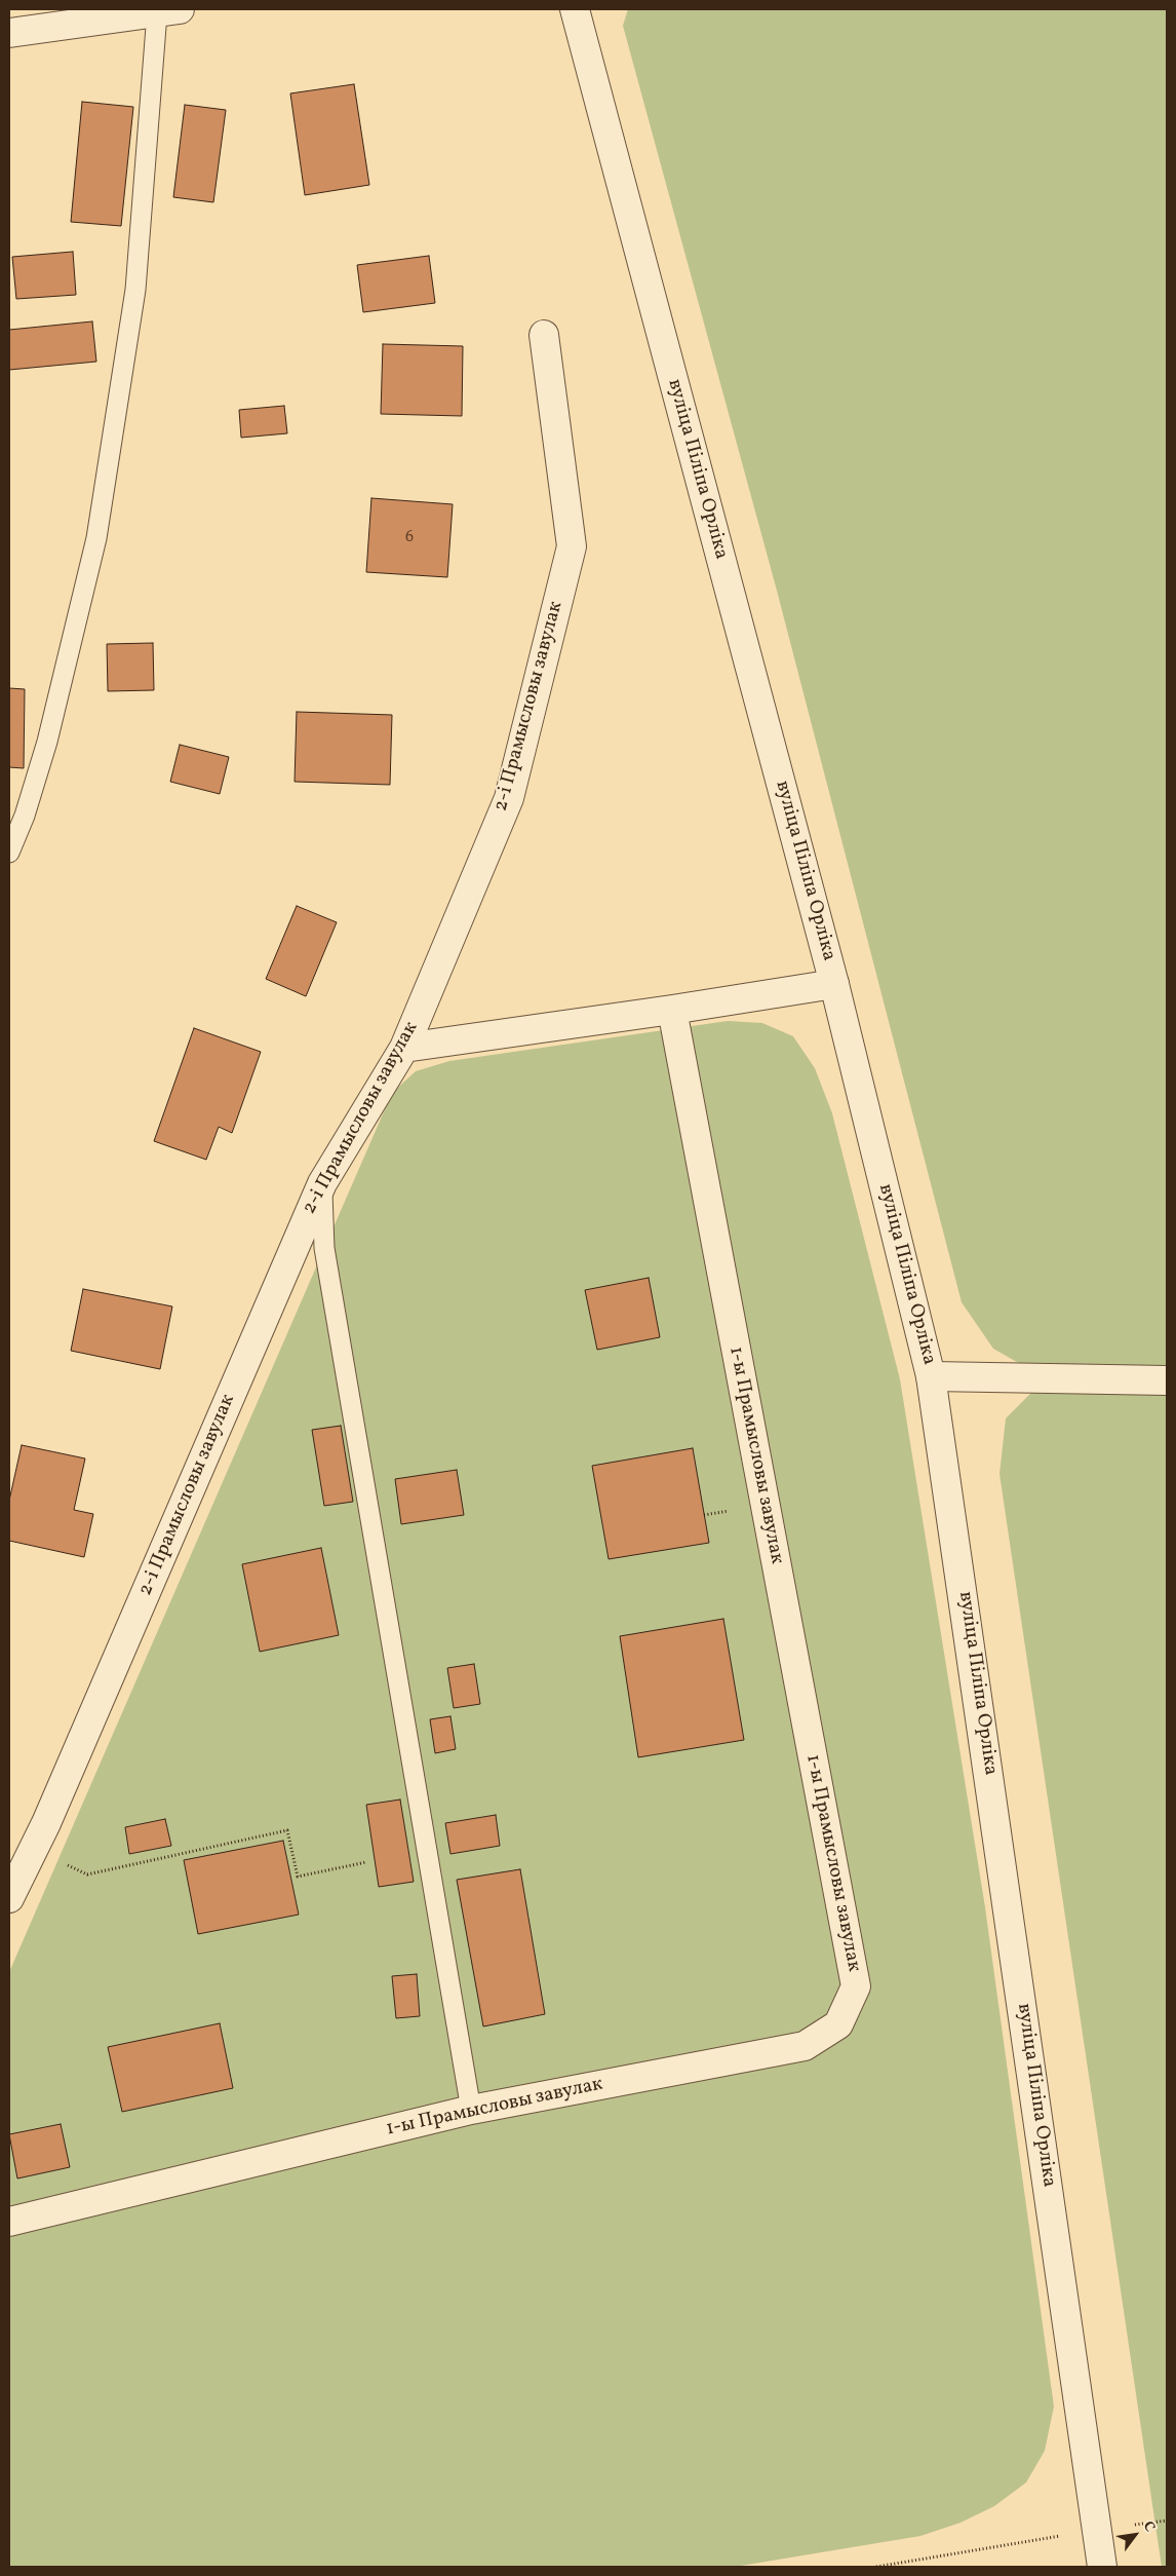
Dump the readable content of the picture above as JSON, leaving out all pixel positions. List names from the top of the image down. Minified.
{"streets":{"street":["вуліца Піліпа Орліка","2-і Прамысловы завулак","1-ы Прамысловы завулак"]},"house_numbers":["6"],"north":"top right"}
